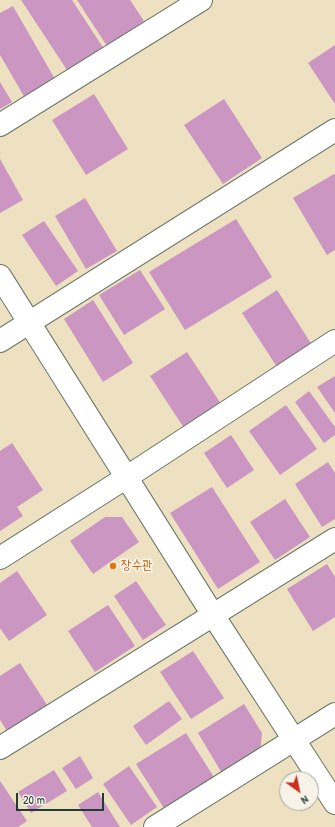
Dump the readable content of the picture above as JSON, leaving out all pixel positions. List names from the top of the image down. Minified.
{"places":["장수관"],"scale_bar":"20 m","north":"bottom right"}
